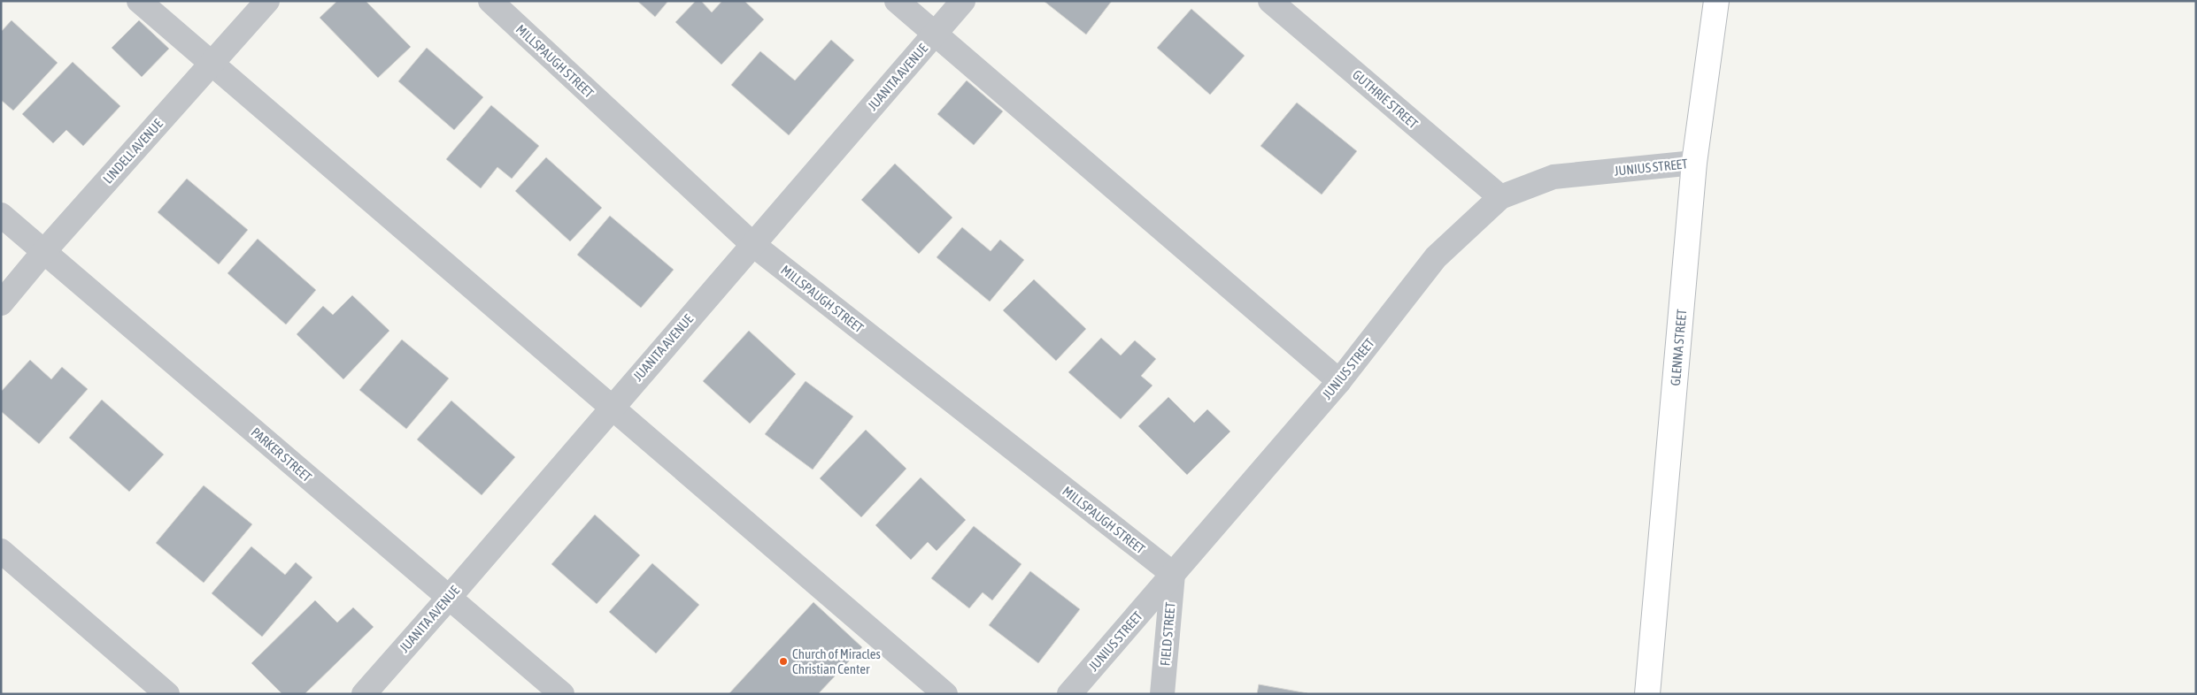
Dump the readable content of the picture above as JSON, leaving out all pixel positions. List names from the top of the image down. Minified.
{"streets":{"main road":["GLENNA STREET"],"street":["MILLSPAUGH STREET","JUANITA AVENUE","GUTHRIE STREET","LINDELL AVENUE","JUNIUS STREET","PARKER STREET","FIELD STREET"]},"crossings":[["MILLSPAUGH STREET","JUANITA AVENUE"],["MILLSPAUGH STREET","JUNIUS STREET"],["MILLSPAUGH STREET","FIELD STREET"],["JUANITA AVENUE","PARKER STREET"],["GUTHRIE STREET","JUNIUS STREET"],["LINDELL AVENUE","PARKER STREET"],["JUNIUS STREET","GLENNA STREET"],["JUNIUS STREET","FIELD STREET"]],"places":["Church of Miracles Christian Center"]}
